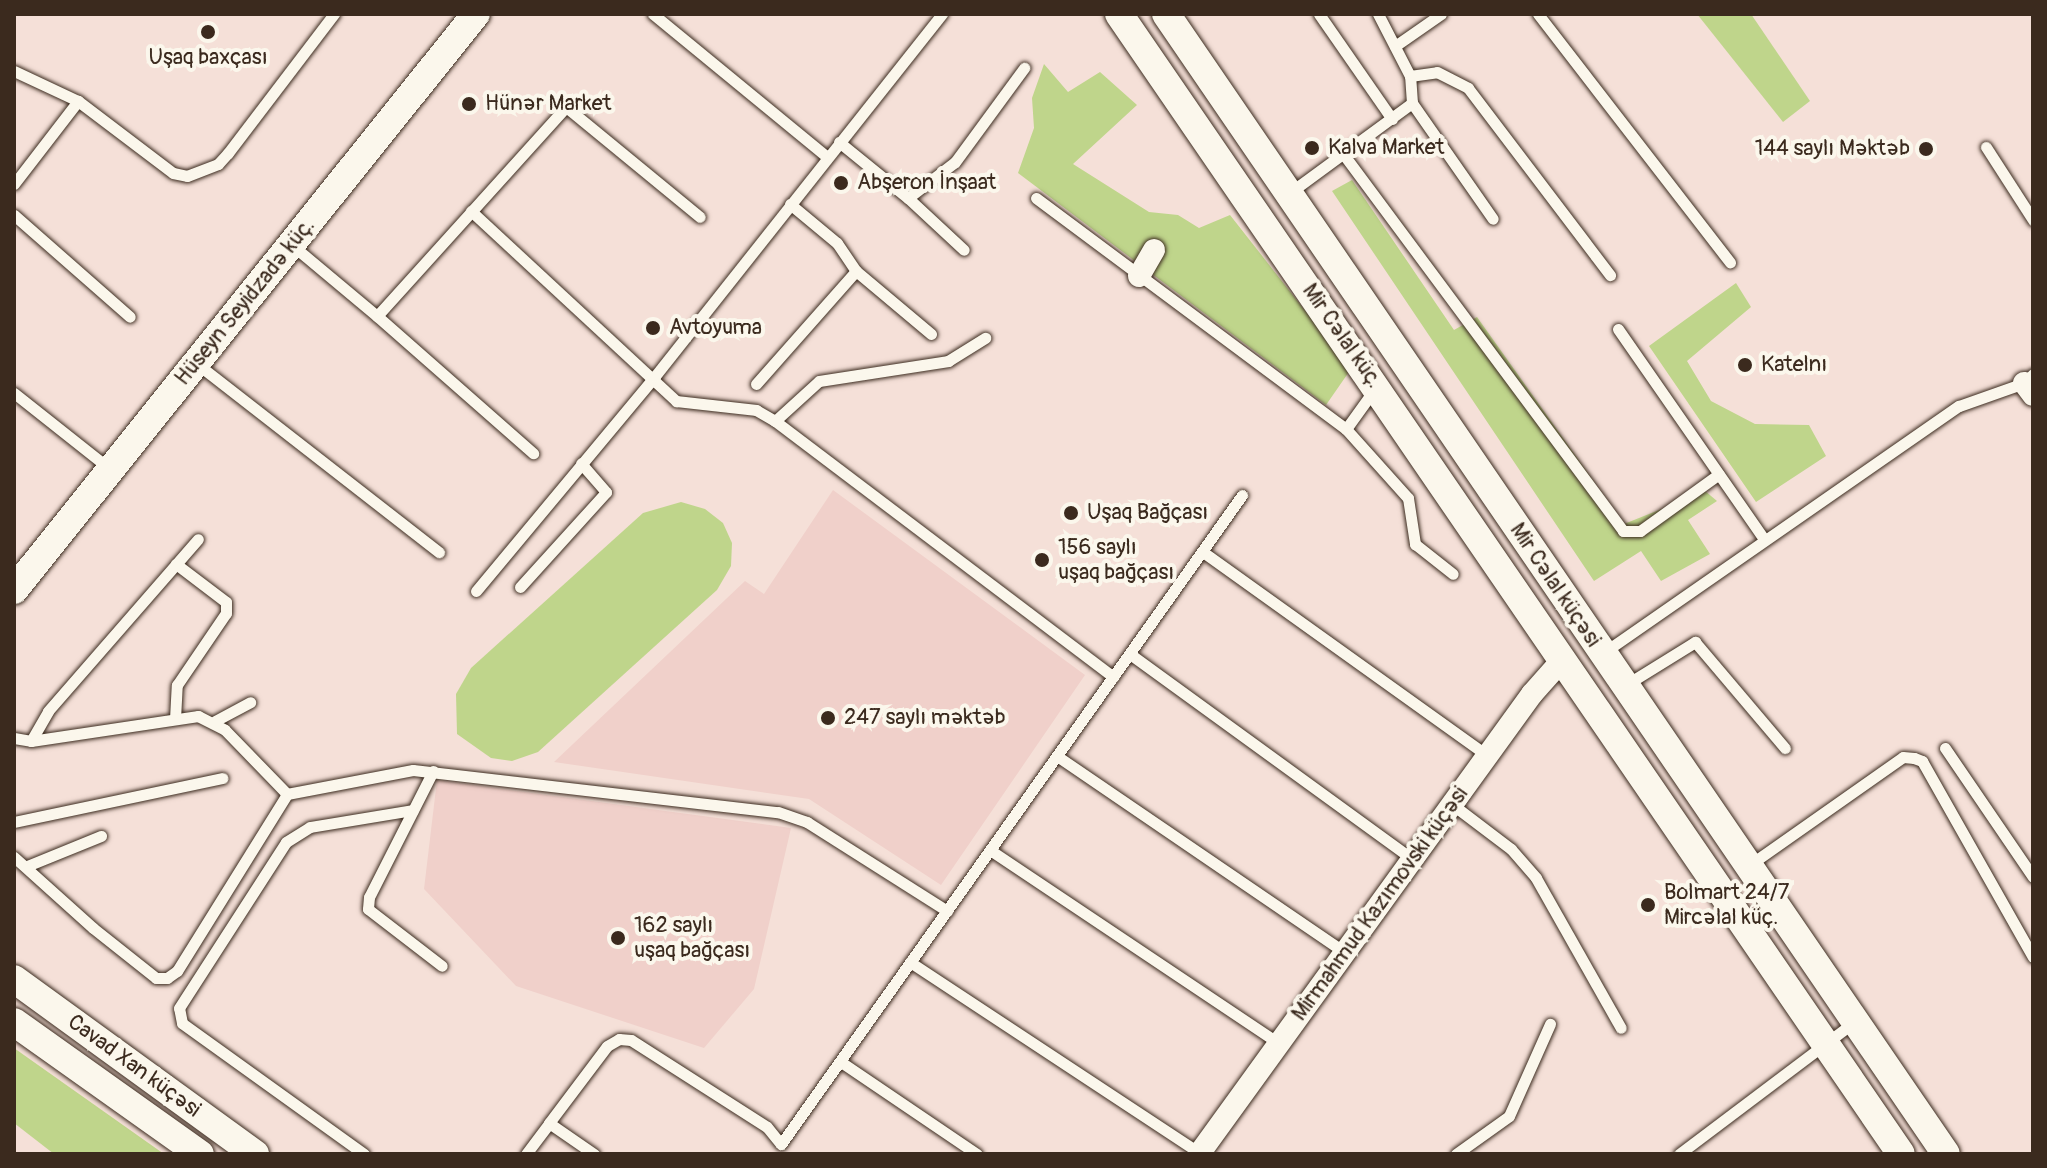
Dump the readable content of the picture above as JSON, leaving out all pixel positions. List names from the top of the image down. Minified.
{"streets":{"street":["Hüseyn Seyidzadə küç.","Mir Cəlal küç.","Mir Cəlal küçəsi","Mirmahmud Kazımovski küçəsi","Cavad Xan küçəsi"]},"crossings":[["Mir Cəlal küç.","Mir Cəlal küçəsi"],["Mir Cəlal küç.","Mirmahmud Kazımovski küçəsi"],["Mir Cəlal küçəsi","Mirmahmud Kazımovski küçəsi"]],"places":["Uşaq baxçası","Hünər Market","Kalva Market","144 saylı Məktəb","Abşeron İnşaat","Avtoyuma","Katelnı","Uşaq Bağçası","156 saylı uşaq bağçası","247 saylı məktəb","Bolmart 24/7 Mircәlal küç.","162 saylı uşaq bağçası"]}
